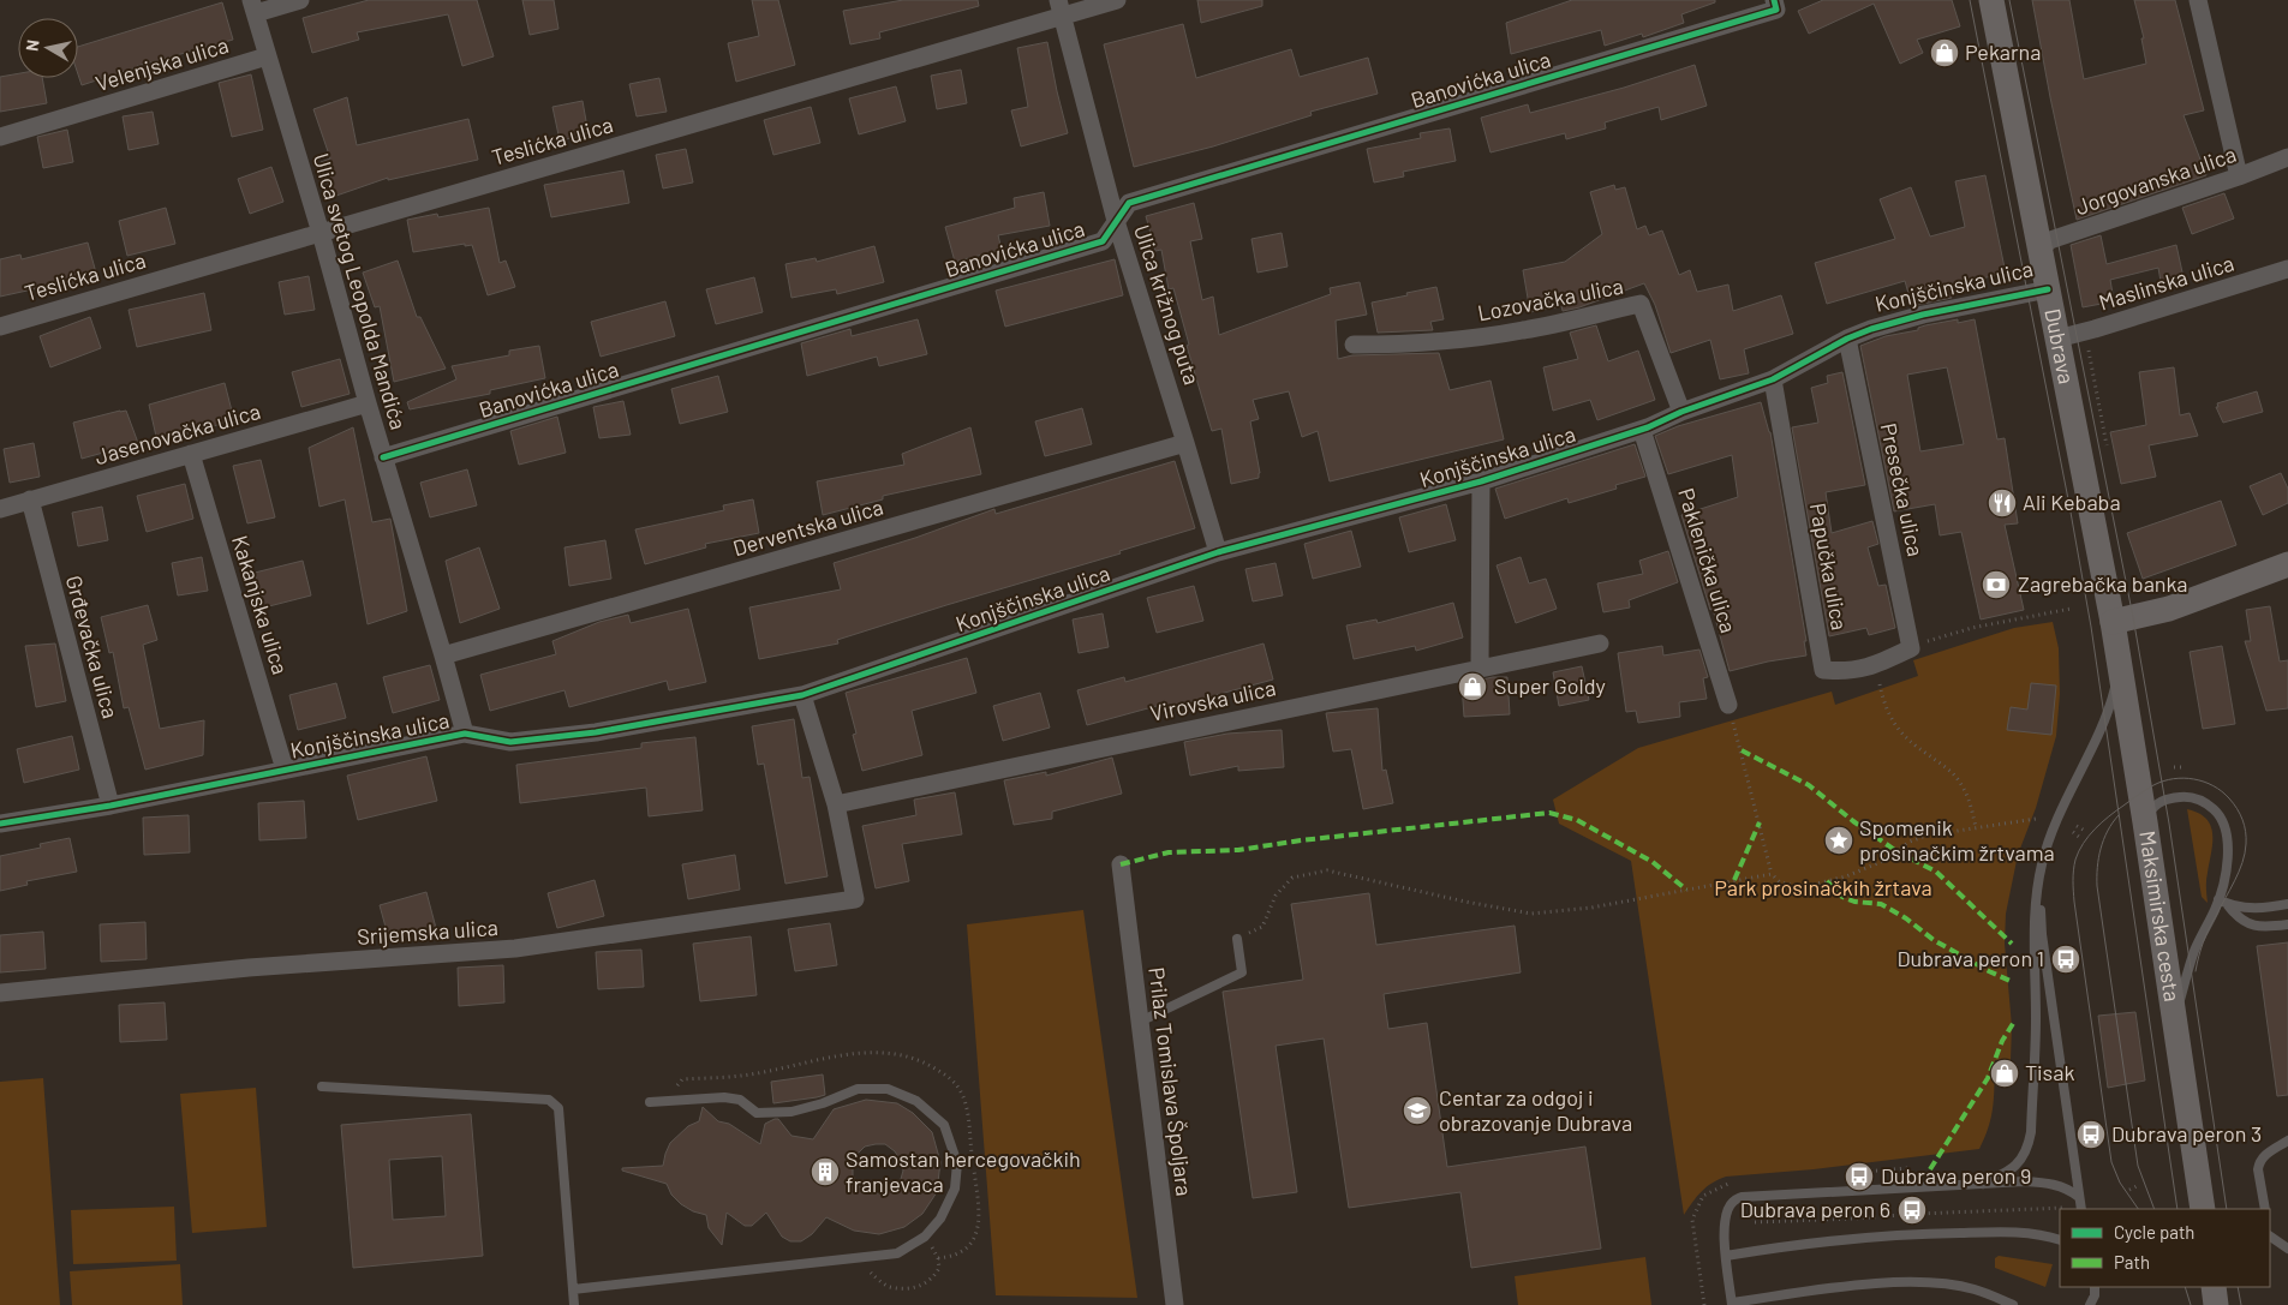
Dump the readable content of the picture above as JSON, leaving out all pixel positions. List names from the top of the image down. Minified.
{"streets":{"main road":["Dubrava","Maksimirska cesta"],"street":["Velenjska ulica","Banovićka ulica","Teslićka ulica","Jorgovanska ulica","Maslinska ulica","Konjščinska ulica","Ulica svetog Leopolda Mandića","Lozovačka ulica","Ulica križnog puta","Jasenovačka ulica","Presečka ulica","Derventska ulica","Paklenička ulica","Papučka ulica","Kakanjska ulica","Grđevačka ulica","Virovska ulica","Srijemska ulica","Prilaz Tomislava Špoljara"]},"crossings":[["Velenjska ulica","Ulica svetog Leopolda Mandića"],["Banovićka ulica","Ulica svetog Leopolda Mandića"],["Banovićka ulica","Ulica križnog puta"],["Teslićka ulica","Ulica svetog Leopolda Mandića"],["Teslićka ulica","Ulica križnog puta"],["Jorgovanska ulica","Dubrava"],["Maslinska ulica","Dubrava"],["Konjščinska ulica","Ulica svetog Leopolda Mandića"],["Konjščinska ulica","Lozovačka ulica"],["Konjščinska ulica","Ulica križnog puta"],["Konjščinska ulica","Dubrava"],["Konjščinska ulica","Presečka ulica"],["Konjščinska ulica","Paklenička ulica"],["Konjščinska ulica","Papučka ulica"],["Konjščinska ulica","Kakanjska ulica"],["Konjščinska ulica","Grđevačka ulica"],["Ulica svetog Leopolda Mandića","Jasenovačka ulica"],["Ulica svetog Leopolda Mandića","Derventska ulica"],["Ulica križnog puta","Derventska ulica"],["Dubrava","Maksimirska cesta"],["Jasenovačka ulica","Kakanjska ulica"],["Jasenovačka ulica","Grđevačka ulica"],["Presečka ulica","Papučka ulica"],["Virovska ulica","Srijemska ulica"]],"parks":["Park prosinačkih žrtava"],"places":{"shop":["Pekarna","Super Goldy","Tisak"],"restaurant":["Ali Kebaba"],"bank":["Zagrebačka banka"],"place":["Spomenik prosinačkim žrtvama"],"bus stop":["Dubrava peron 1","Dubrava peron 3","Dubrava peron 9","Dubrava peron 6"],"school or university":["Centar za odgoj i obrazovanje Dubrava"],"building":["Samostan hercegovačkih franjevaca"]},"legend":["Cycle path","Path"],"north":"left"}
